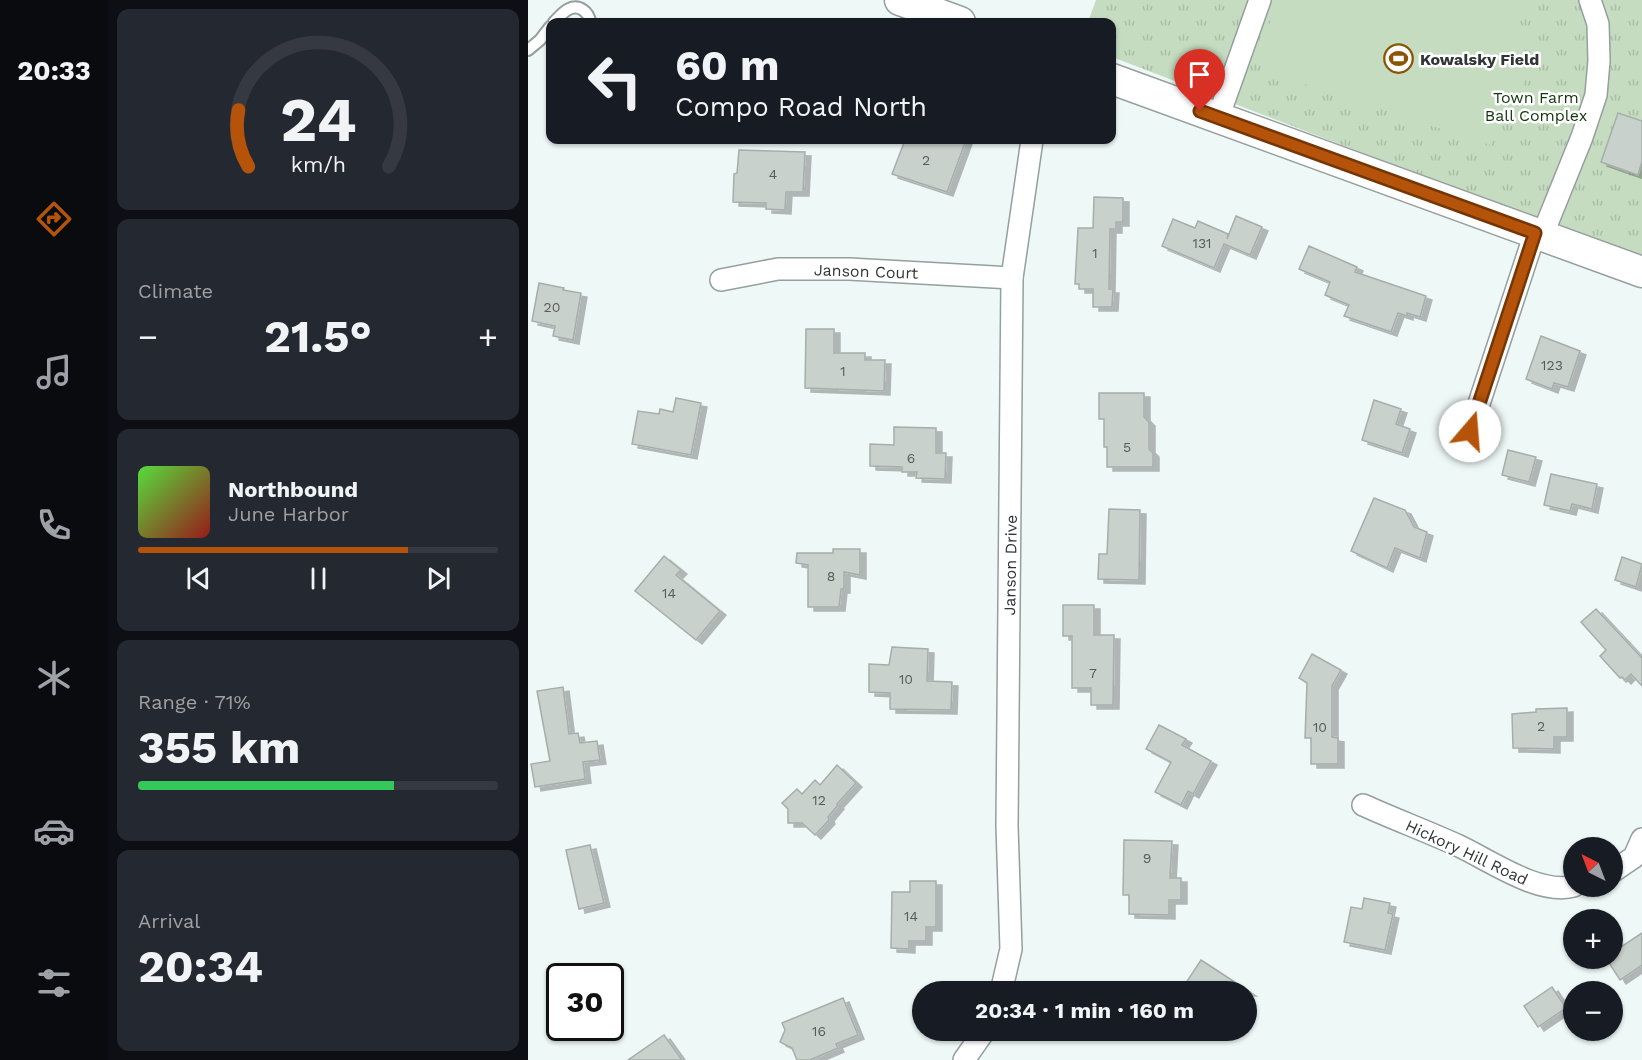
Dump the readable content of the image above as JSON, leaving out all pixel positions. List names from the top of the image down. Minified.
{"streets":{"street":["Janson Court","Janson Drive","Hickory Hill Road"]},"crossings":[["Janson Court","Janson Drive"]],"parks":["Town Farm Ball Complex"],"places":{"sports":["Kowalsky Field"]},"house_numbers":["2","4","131","1","20","123","1","5","6","8","14","7","10","2","10","12","9","14","16"],"north":"top left","page":{"tabs":"20:33","turn":["60 m","Compo Road North"],"tile":["Climate",["Range · 71%","355 km"],["Arrival","20:34"]],"heat":["−","21.5°","+"],"song":["Northbound","June Harbor"],"map_buttons":["+","−"],"limit":"30","trip":"20:34 · 1 min · 160 m","gauge":["24","km/h"]}}
